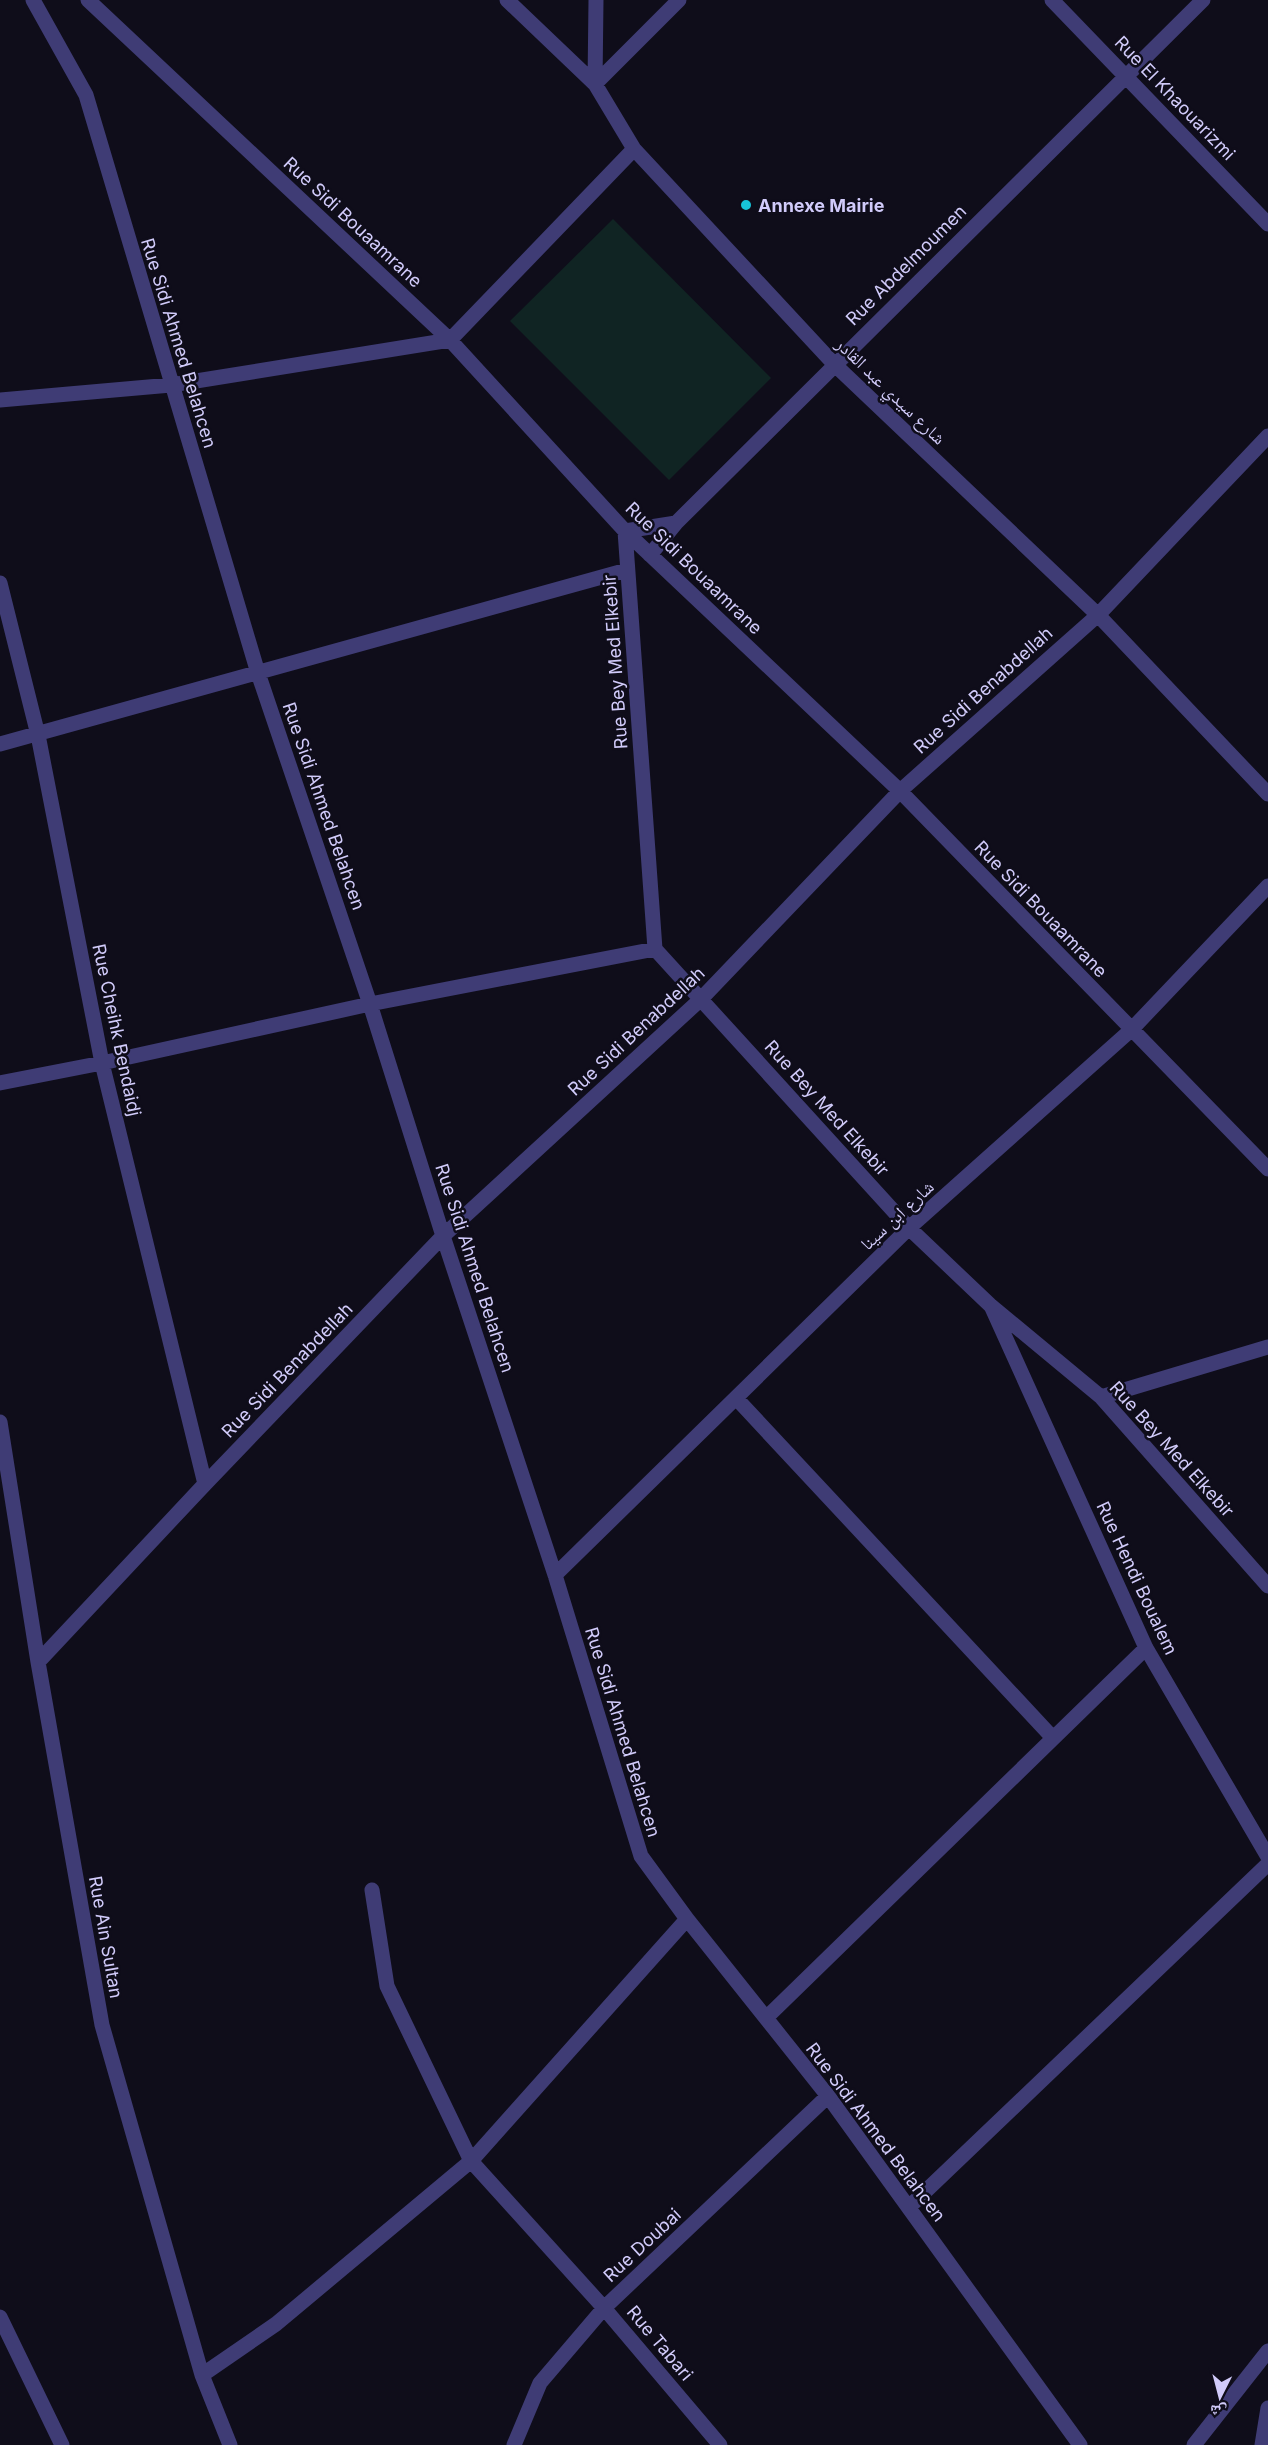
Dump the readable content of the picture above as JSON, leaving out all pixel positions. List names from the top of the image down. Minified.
{"streets":{"street":["Rue El Khaouarizmi","Rue Sidi Bouaamrane","Rue Abdelmoumen","Rue Sidi Ahmed Belahcen","شارع سيدي عبد القادر","Rue Bey Med Elkebir","Rue Sidi Benabdellah","Rue Cheihk Bendaidj","شارع ابن سينا","Rue Hendi Boualem","Rue Ain Sultan","Rue Doubai","Rue Tabari"]},"crossings":[["Rue El Khaouarizmi","Rue Abdelmoumen"],["Rue Sidi Bouaamrane","Rue Abdelmoumen"],["Rue Sidi Bouaamrane","Rue Bey Med Elkebir"],["Rue Sidi Bouaamrane","Rue Sidi Benabdellah"],["Rue Sidi Bouaamrane","شارع ابن سينا"],["Rue Abdelmoumen","شارع سيدي عبد القادر"],["Rue Sidi Ahmed Belahcen","Rue Sidi Benabdellah"],["Rue Sidi Ahmed Belahcen","شارع ابن سينا"],["Rue Sidi Ahmed Belahcen","Rue Doubai"],["شارع سيدي عبد القادر","Rue Sidi Benabdellah"],["Rue Bey Med Elkebir","Rue Sidi Benabdellah"],["Rue Bey Med Elkebir","شارع ابن سينا"],["Rue Bey Med Elkebir","Rue Hendi Boualem"],["Rue Sidi Benabdellah","Rue Cheihk Bendaidj"],["Rue Sidi Benabdellah","Rue Ain Sultan"],["Rue Doubai","Rue Tabari"]],"places":["Annexe Mairie"],"north":"bottom"}
